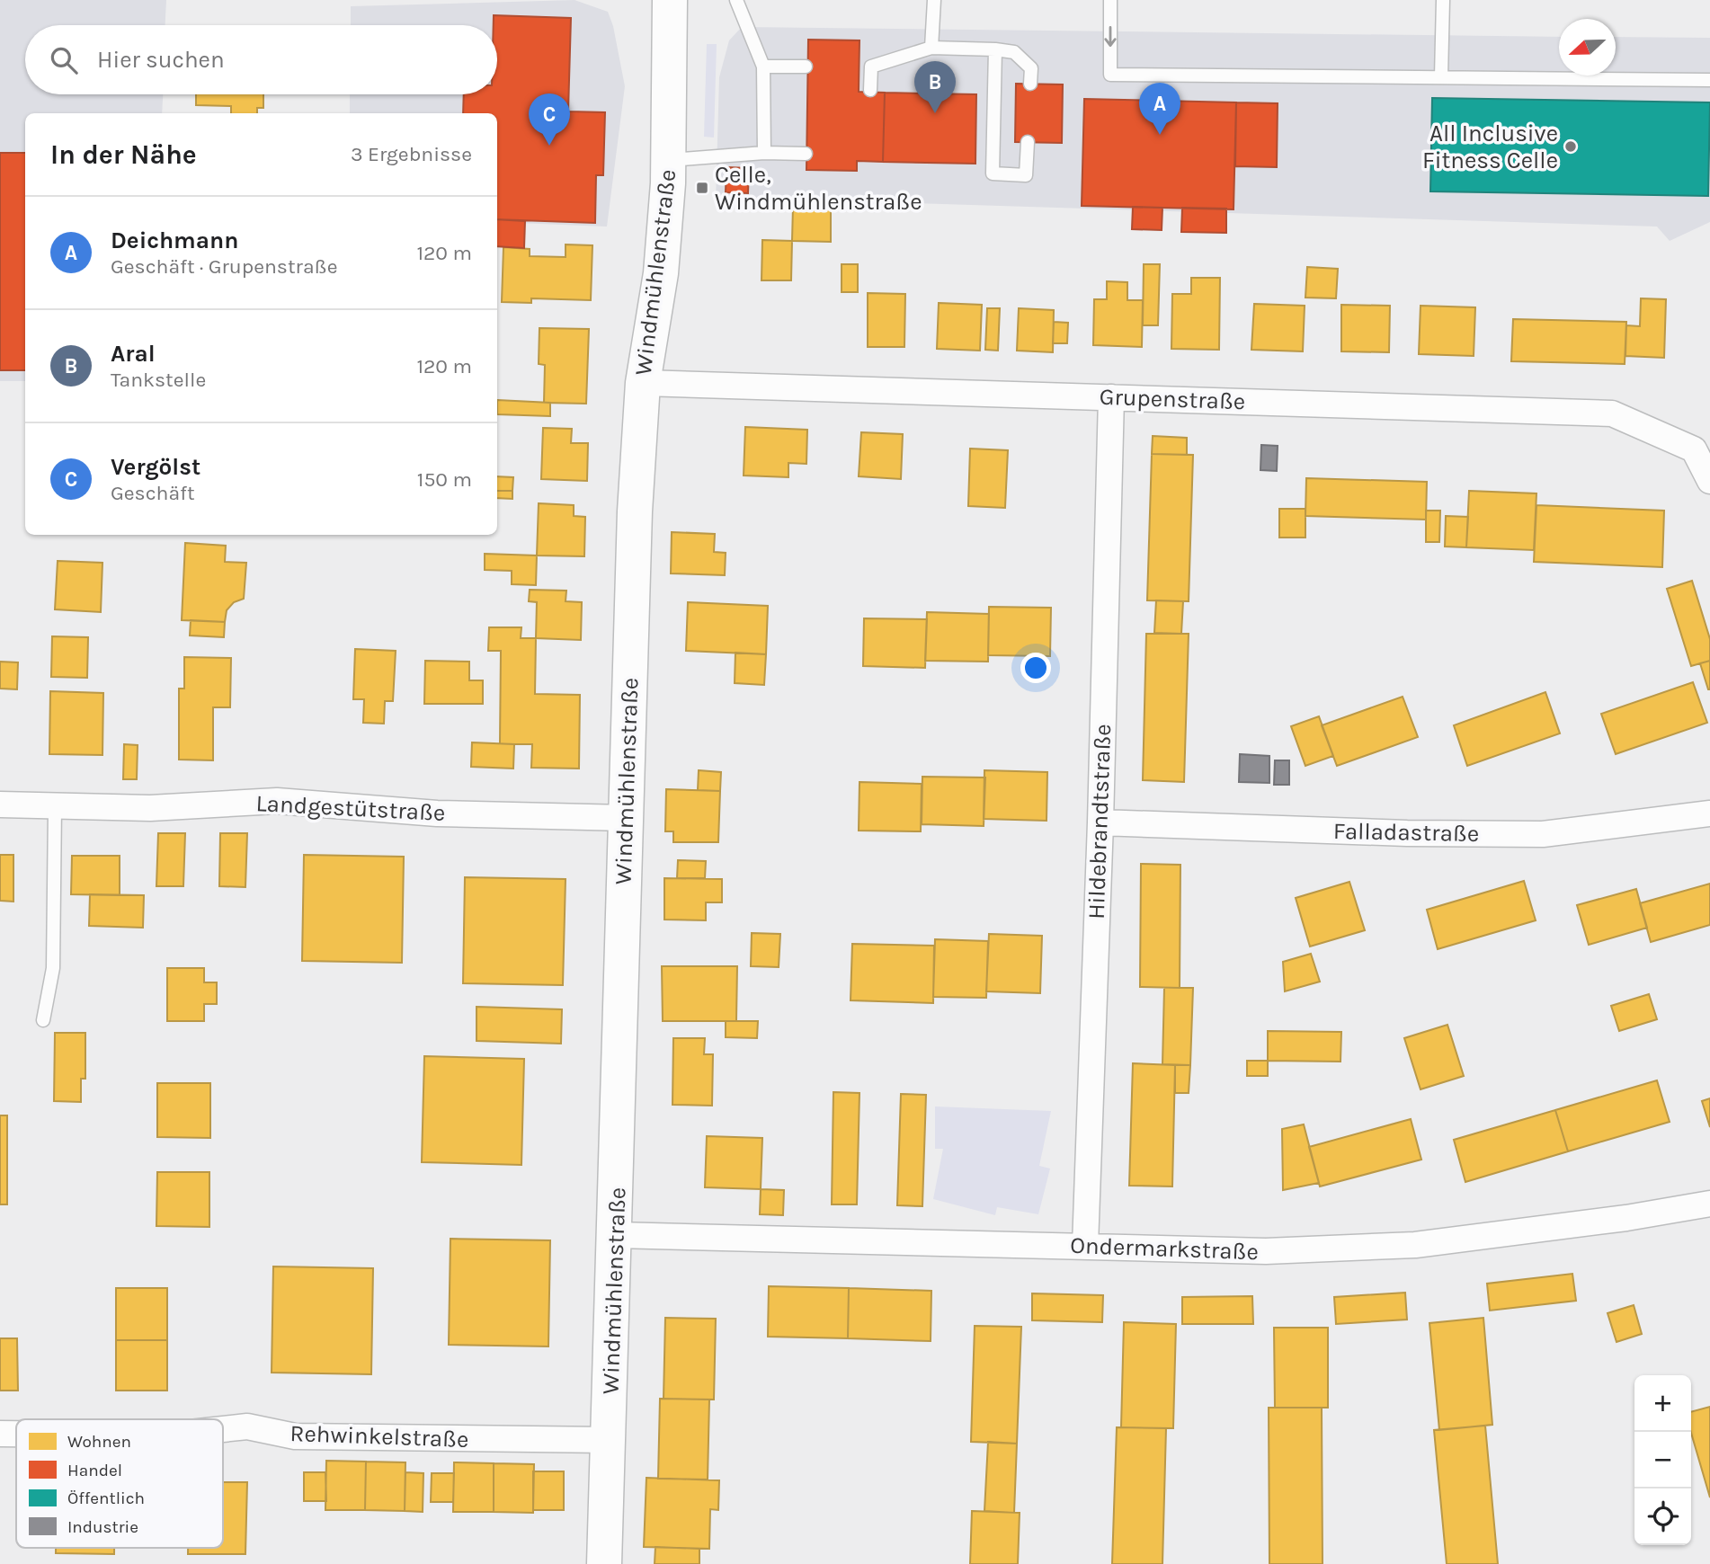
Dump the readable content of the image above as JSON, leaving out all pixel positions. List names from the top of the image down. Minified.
{"streets":{"street":["Windmühlenstraße","Grupenstraße","Landgestütstraße","Hildebrandtstraße","Falladastraße","Ondermarkstraße","Rehwinkelstraße"]},"crossings":[["Windmühlenstraße","Grupenstraße"],["Windmühlenstraße","Landgestütstraße"],["Windmühlenstraße","Ondermarkstraße"],["Windmühlenstraße","Rehwinkelstraße"],["Grupenstraße","Hildebrandtstraße"],["Hildebrandtstraße","Falladastraße"],["Hildebrandtstraße","Ondermarkstraße"]],"places":{"other":["All Inclusive Fitness Celle"],"transit":["Celle, Windmühlenstraße"]},"legend":["Wohnen","Handel","Öffentlich","Industrie"],"north":"left","page":{"search":"Hier suchen","pins":["B","A","C"],"heading":["In der Nähe","3 Ergebnisse"],"list":[{"mark":"A","name":"Deichmann","note":"Geschäft · Grupenstraße","value":"120 m"},{"mark":"B","name":"Aral","note":"Tankstelle","value":"120 m"},{"mark":"C","name":"Vergölst","note":"Geschäft","value":"150 m"}],"map_buttons":["+","−"]}}
